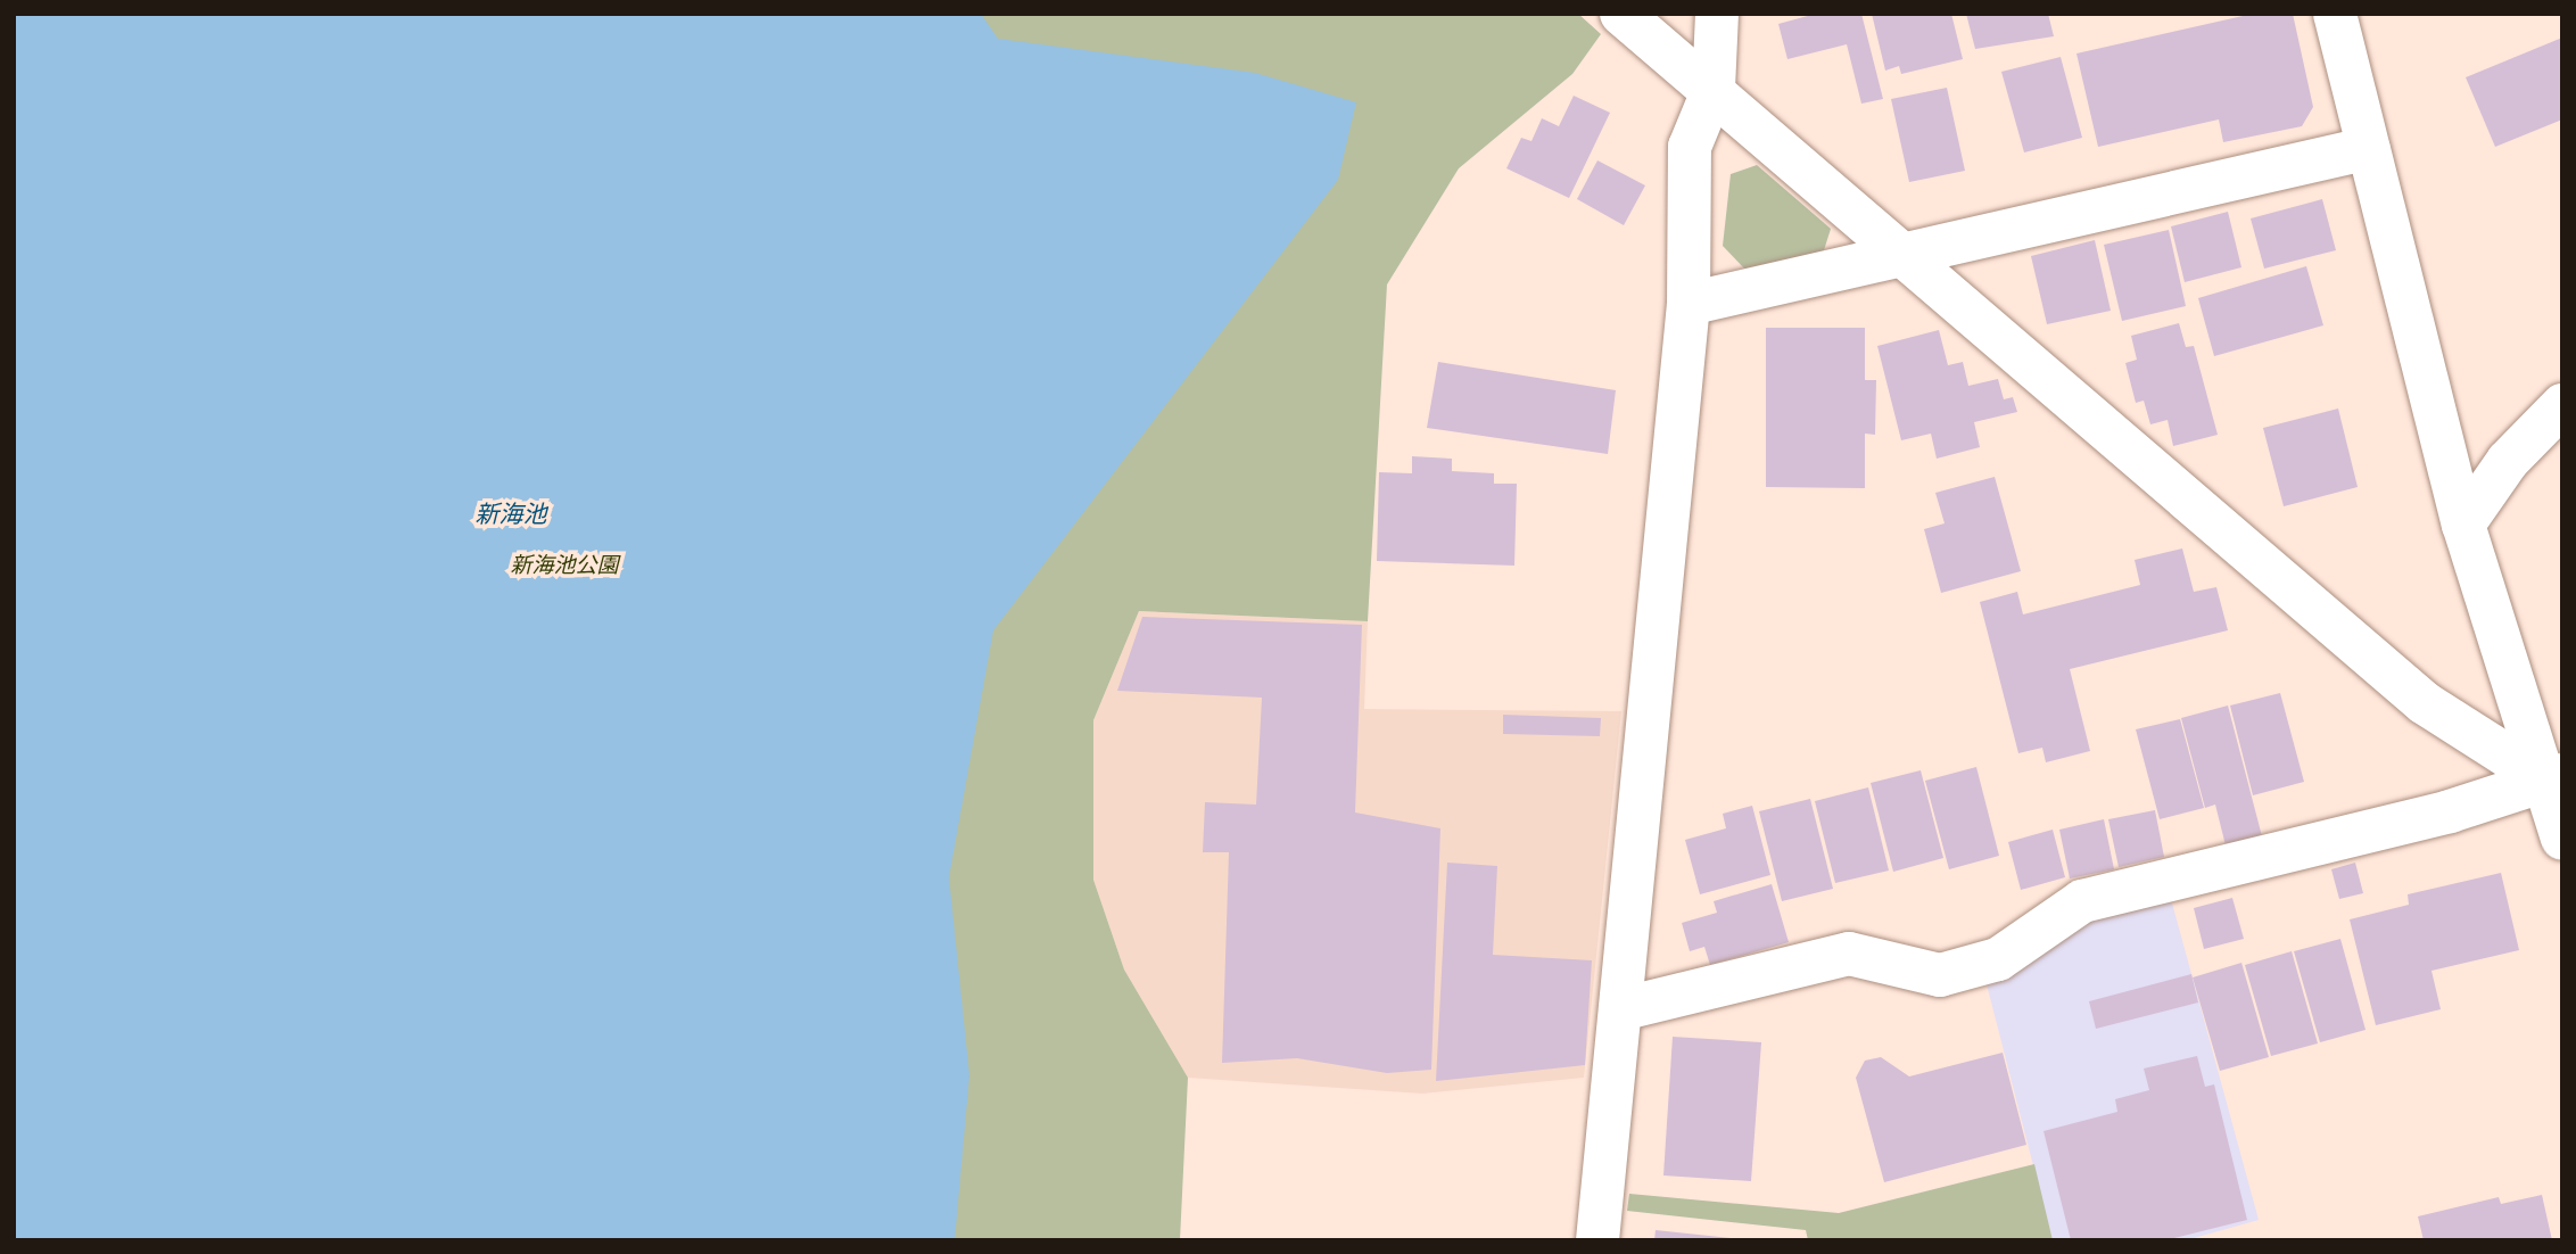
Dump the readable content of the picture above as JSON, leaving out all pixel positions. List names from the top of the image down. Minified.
{"water":["新海池"],"parks":["新海池公園"]}
